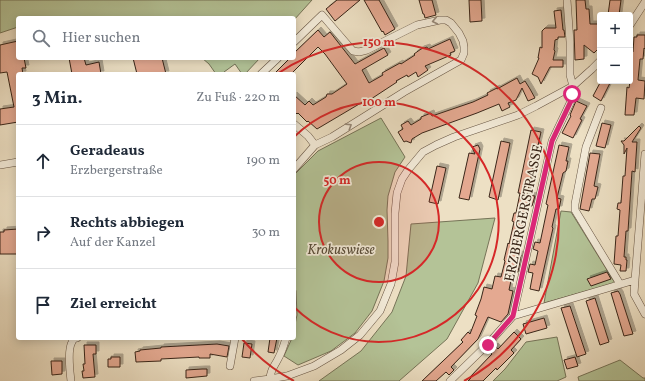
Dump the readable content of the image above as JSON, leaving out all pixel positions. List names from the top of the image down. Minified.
{"streets":{"street":["ERZBERGERSTRASSE"]},"parks":["Krokuswiese"],"page":{"map_buttons":["+","−"],"search":"Hier suchen","heading":["3 Min.","Zu Fuß · 220 m"],"list":[["Geradeaus","Erzbergerstraße","190 m"],["Rechts abbiegen","Auf der Kanzel","30 m"],"Ziel erreicht"]},"rings":["150 m","100 m","50 m"]}
